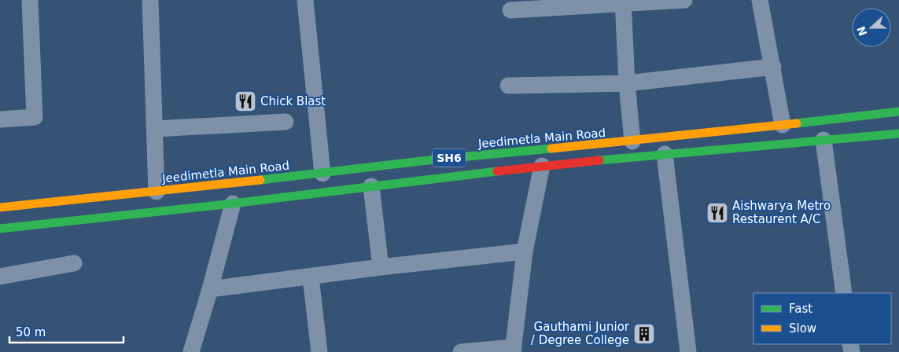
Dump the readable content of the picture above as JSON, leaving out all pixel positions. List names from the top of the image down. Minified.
{"streets":{"main road":["Jeedimetla Main Road","SH6"]},"places":{"restaurant":["Chick Blast","Aishwarya Metro Restaurent A/C"],"building":["Gauthami Junior / Degree College"]},"legend":["Fast","Slow"],"scale_bar":"50 m","north":"left"}
